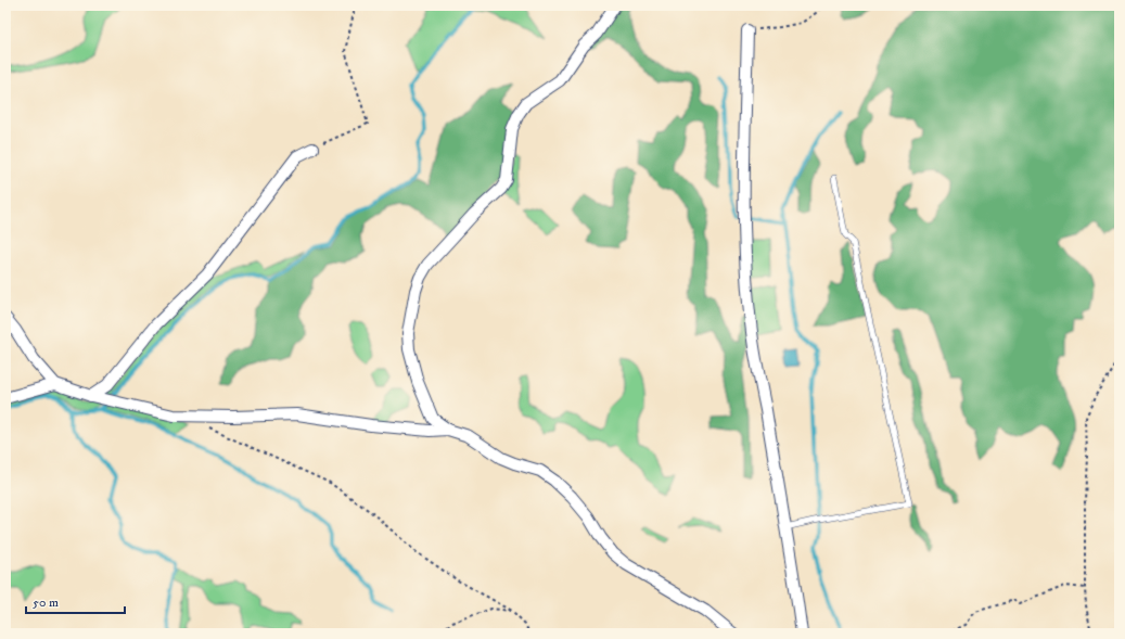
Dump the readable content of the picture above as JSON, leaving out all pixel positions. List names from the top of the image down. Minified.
{"scale_bar":"50 m"}
